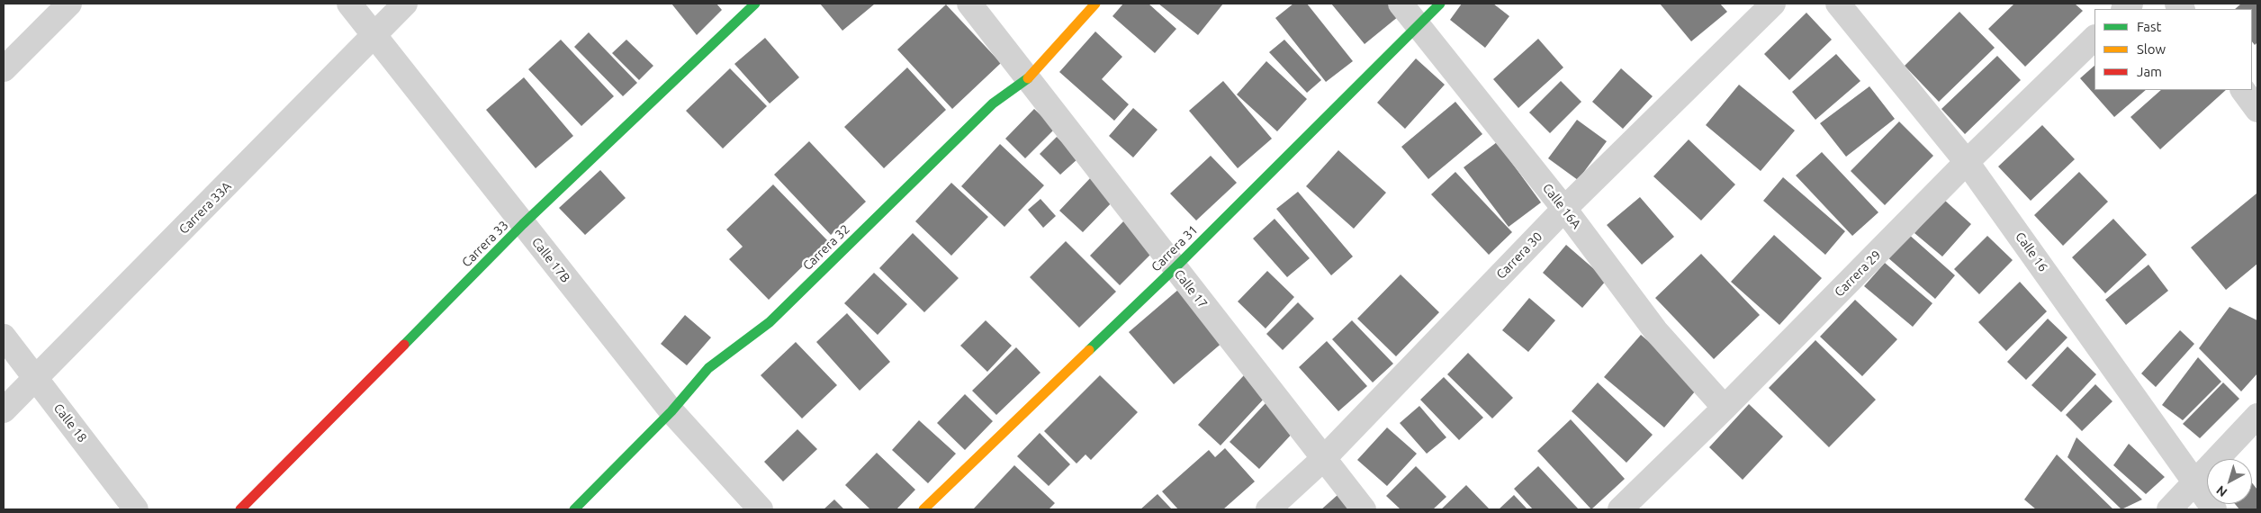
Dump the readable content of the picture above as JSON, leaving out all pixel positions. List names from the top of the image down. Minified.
{"streets":{"street":["Calle 16A","Carrera 33A","Carrera 33","Carrera 32","Carrera 31","Calle 16","Carrera 30","Calle 17B","Carrera 29","Calle 17","Calle 18"]},"crossings":[["Calle 16A","Carrera 31"],["Calle 16A","Carrera 30"],["Calle 16A","Carrera 29"],["Carrera 33A","Calle 17B"],["Carrera 33A","Calle 18"],["Carrera 33","Calle 17B"],["Carrera 32","Calle 17B"],["Carrera 32","Calle 17"],["Carrera 31","Calle 17"],["Calle 16","Carrera 29"],["Carrera 30","Calle 17"]],"legend":["Fast","Slow","Jam"],"north":"bottom left"}
